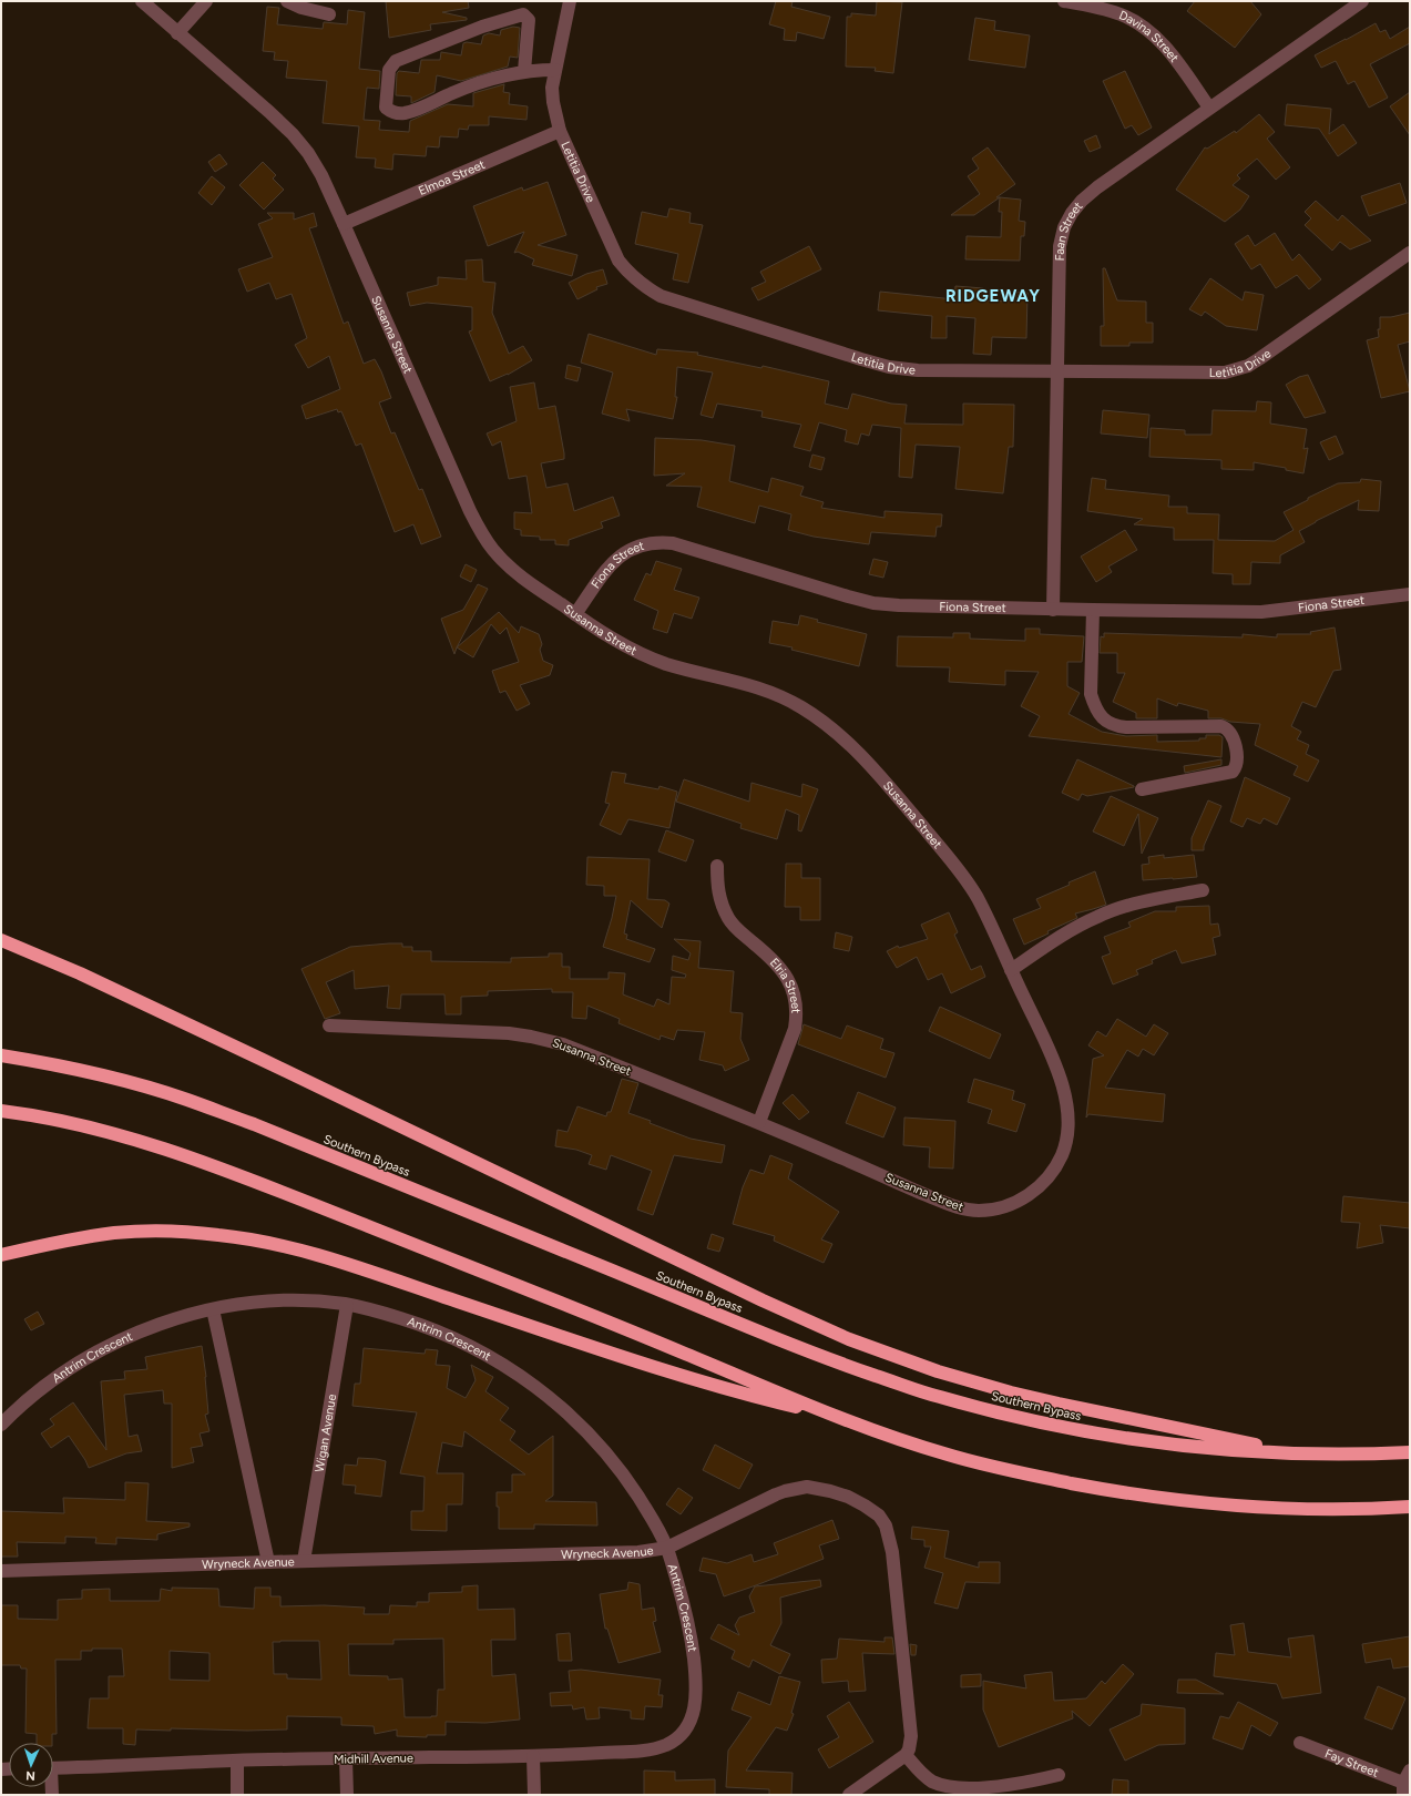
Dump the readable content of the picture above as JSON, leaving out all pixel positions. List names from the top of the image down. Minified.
{"streets":{"highway":["Southern Bypass"],"street":["Davina Street","Letitia Drive","Elmoa Street","Faan Street","Susanna Street","Fiona Street","Elria Street","Antrim Crescent","Wigan Avenue","Wryneck Avenue","Midhill Avenue","Fay Street"]},"crossings":[["Davina Street","Faan Street"],["Letitia Drive","Elmoa Street"],["Letitia Drive","Faan Street"],["Elmoa Street","Susanna Street"],["Faan Street","Fiona Street"],["Susanna Street","Fiona Street"],["Susanna Street","Elria Street"],["Antrim Crescent","Wigan Avenue"],["Antrim Crescent","Wryneck Avenue"],["Antrim Crescent","Midhill Avenue"],["Wigan Avenue","Wryneck Avenue"]],"districts":["RIDGEWAY"],"north":"bottom"}
